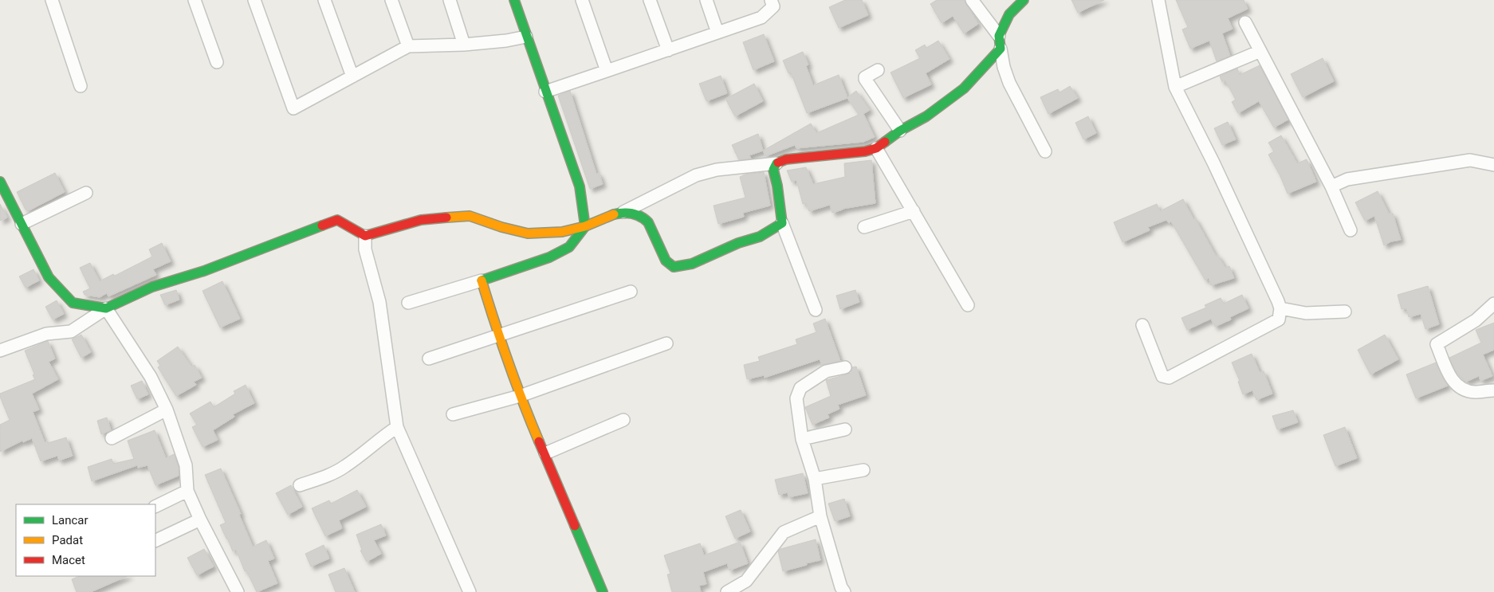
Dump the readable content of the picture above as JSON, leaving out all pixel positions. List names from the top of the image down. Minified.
{"legend":["Lancar","Padat","Macet"]}
